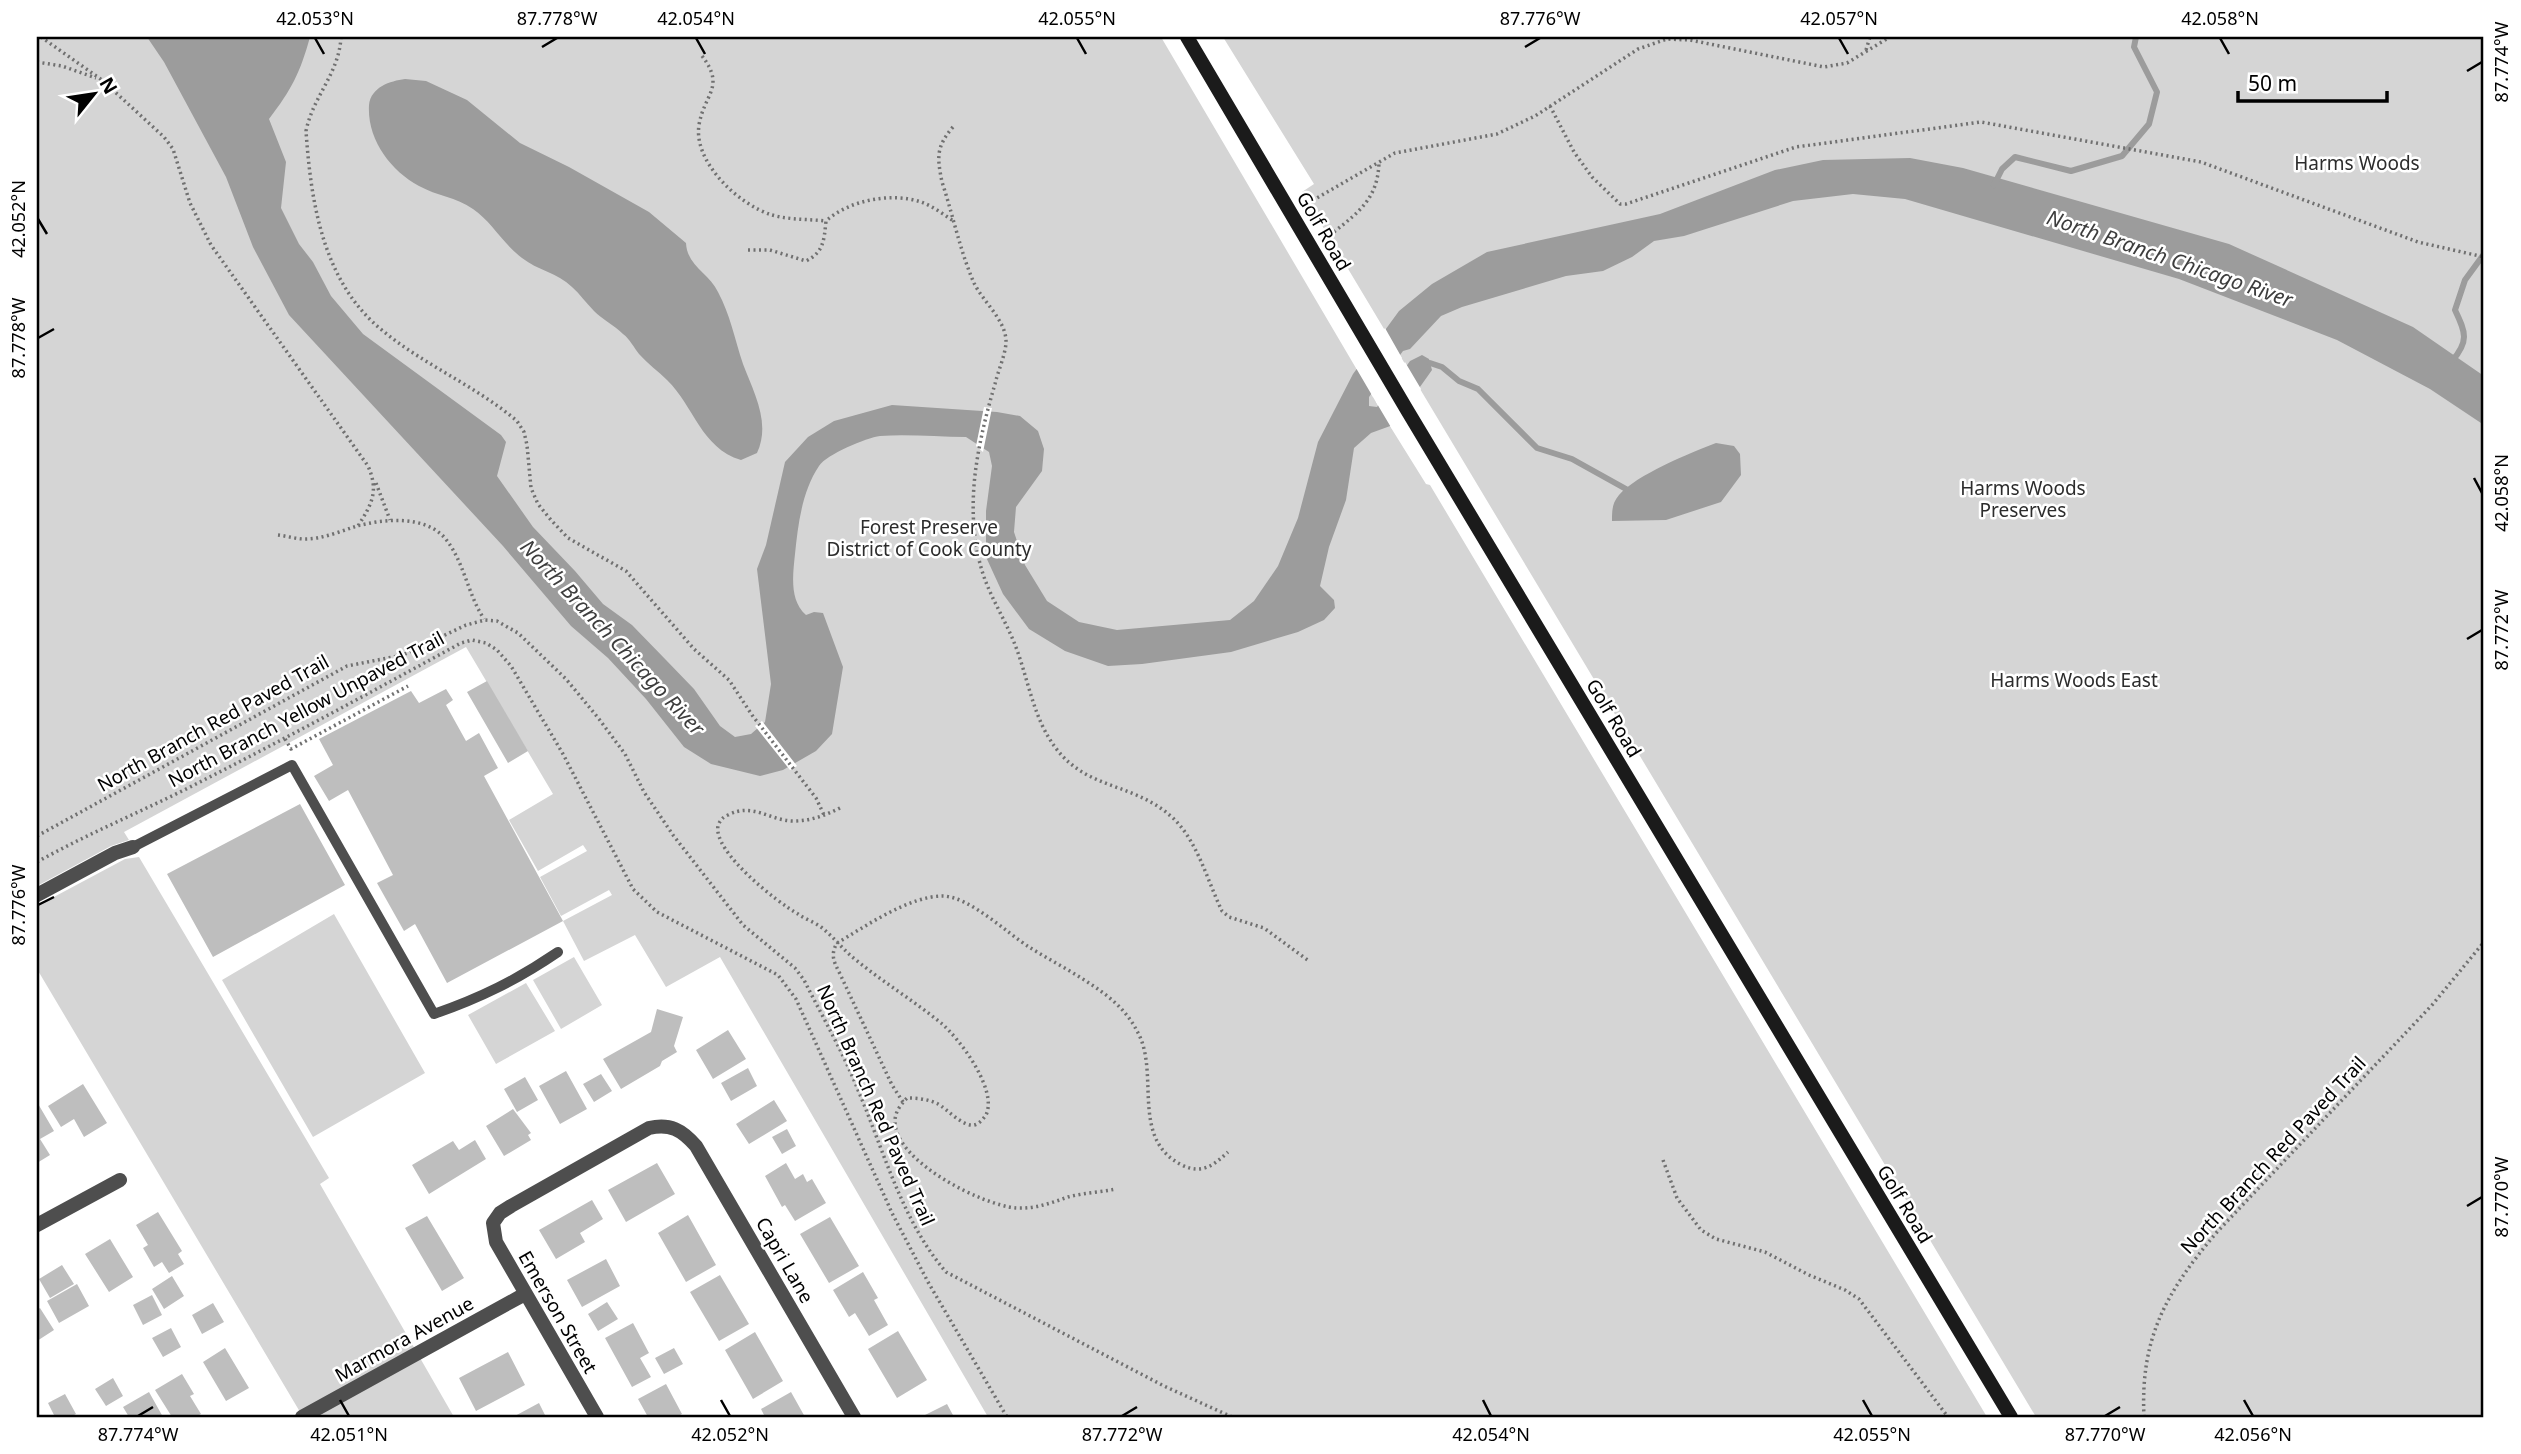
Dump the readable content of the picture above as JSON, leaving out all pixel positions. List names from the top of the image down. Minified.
{"streets":{"main road":["Golf Road"],"street":["Capri Lane","Emerson Street","Marmora Avenue"],"path":["North Branch Yellow Unpaved Trail","North Branch Red Paved Trail"]},"crossings":[["Capri Lane","Emerson Street"],["Emerson Street","Marmora Avenue"]],"water":["North Branch Chicago River"],"parks":["Harms Woods","Harms Woods Preserves","Forest Preserve District of Cook County","Harms Woods East"],"scale_bar":"50 m","north":"top right","coordinates":["42.053°N","87.778°W","42.054°N","42.055°N","87.776°W","42.057°N","42.058°N","87.774°W","42.052°N","87.772°W","87.770°W","42.051°N","42.056°N"]}
